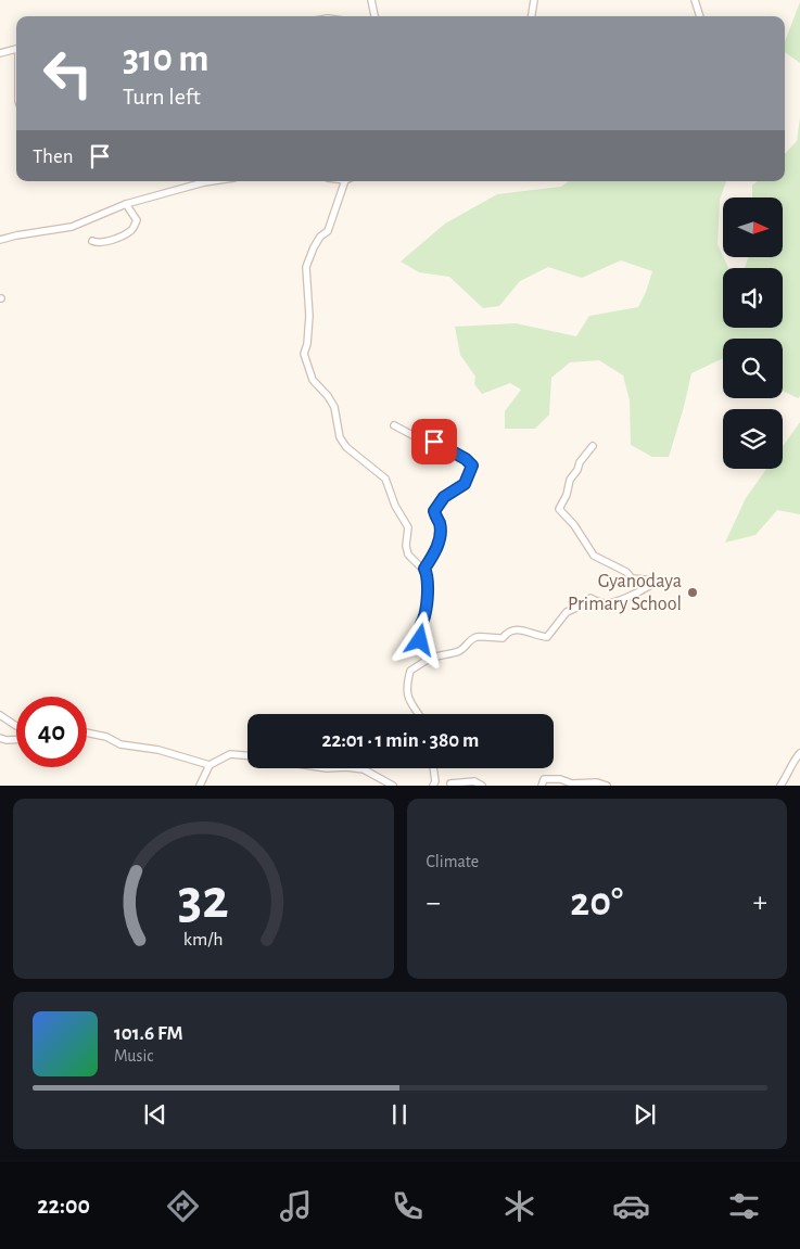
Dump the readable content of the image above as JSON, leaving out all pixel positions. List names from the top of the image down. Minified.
{"places":["Gyanodaya Primary School"],"north":"right","page":{"turn":["310 m","Turn left"],"then":"Then","limit":"40","trip":"22:01 · 1 min · 380 m","tile":"Climate","heat":["−","20°","+"],"song":["101.6 FM","Music"],"tabs":"22:00","gauge":["32","km/h"]}}
